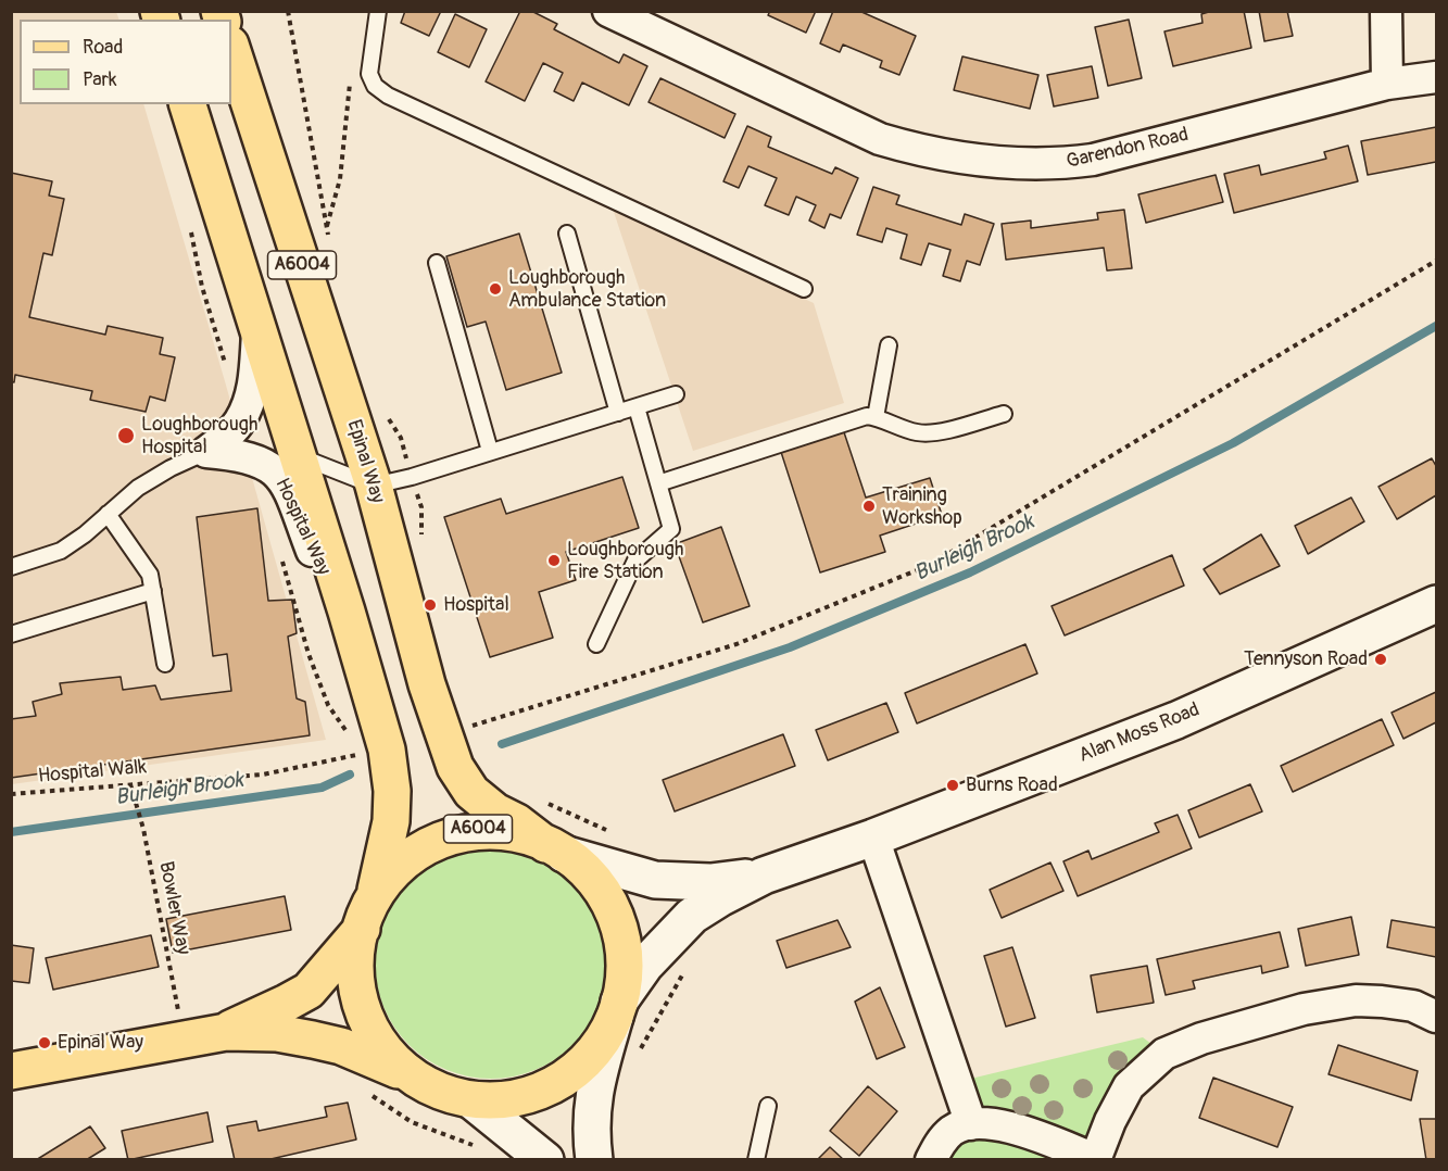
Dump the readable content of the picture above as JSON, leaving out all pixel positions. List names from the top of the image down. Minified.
{"streets":{"main road":["A6004","Epinal Way"],"street":["Garendon Road","Hospital Way","Alan Moss Road"],"path":["Hospital Walk","Bowler Way"]},"crossings":[["A6004","Epinal Way"],["A6004","Hospital Way"],["A6004","Alan Moss Road"],["A6004","Bowler Way"],["Epinal Way","Alan Moss Road"],["Hospital Walk","Bowler Way"]],"water":["Burleigh Brook"],"places":["Loughborough Ambulance Station","Loughborough Hospital","Training Workshop","Loughborough Fire Station","Hospital","Tennyson Road","Burns Road","Epinal Way"],"legend":["Road","Park"]}
